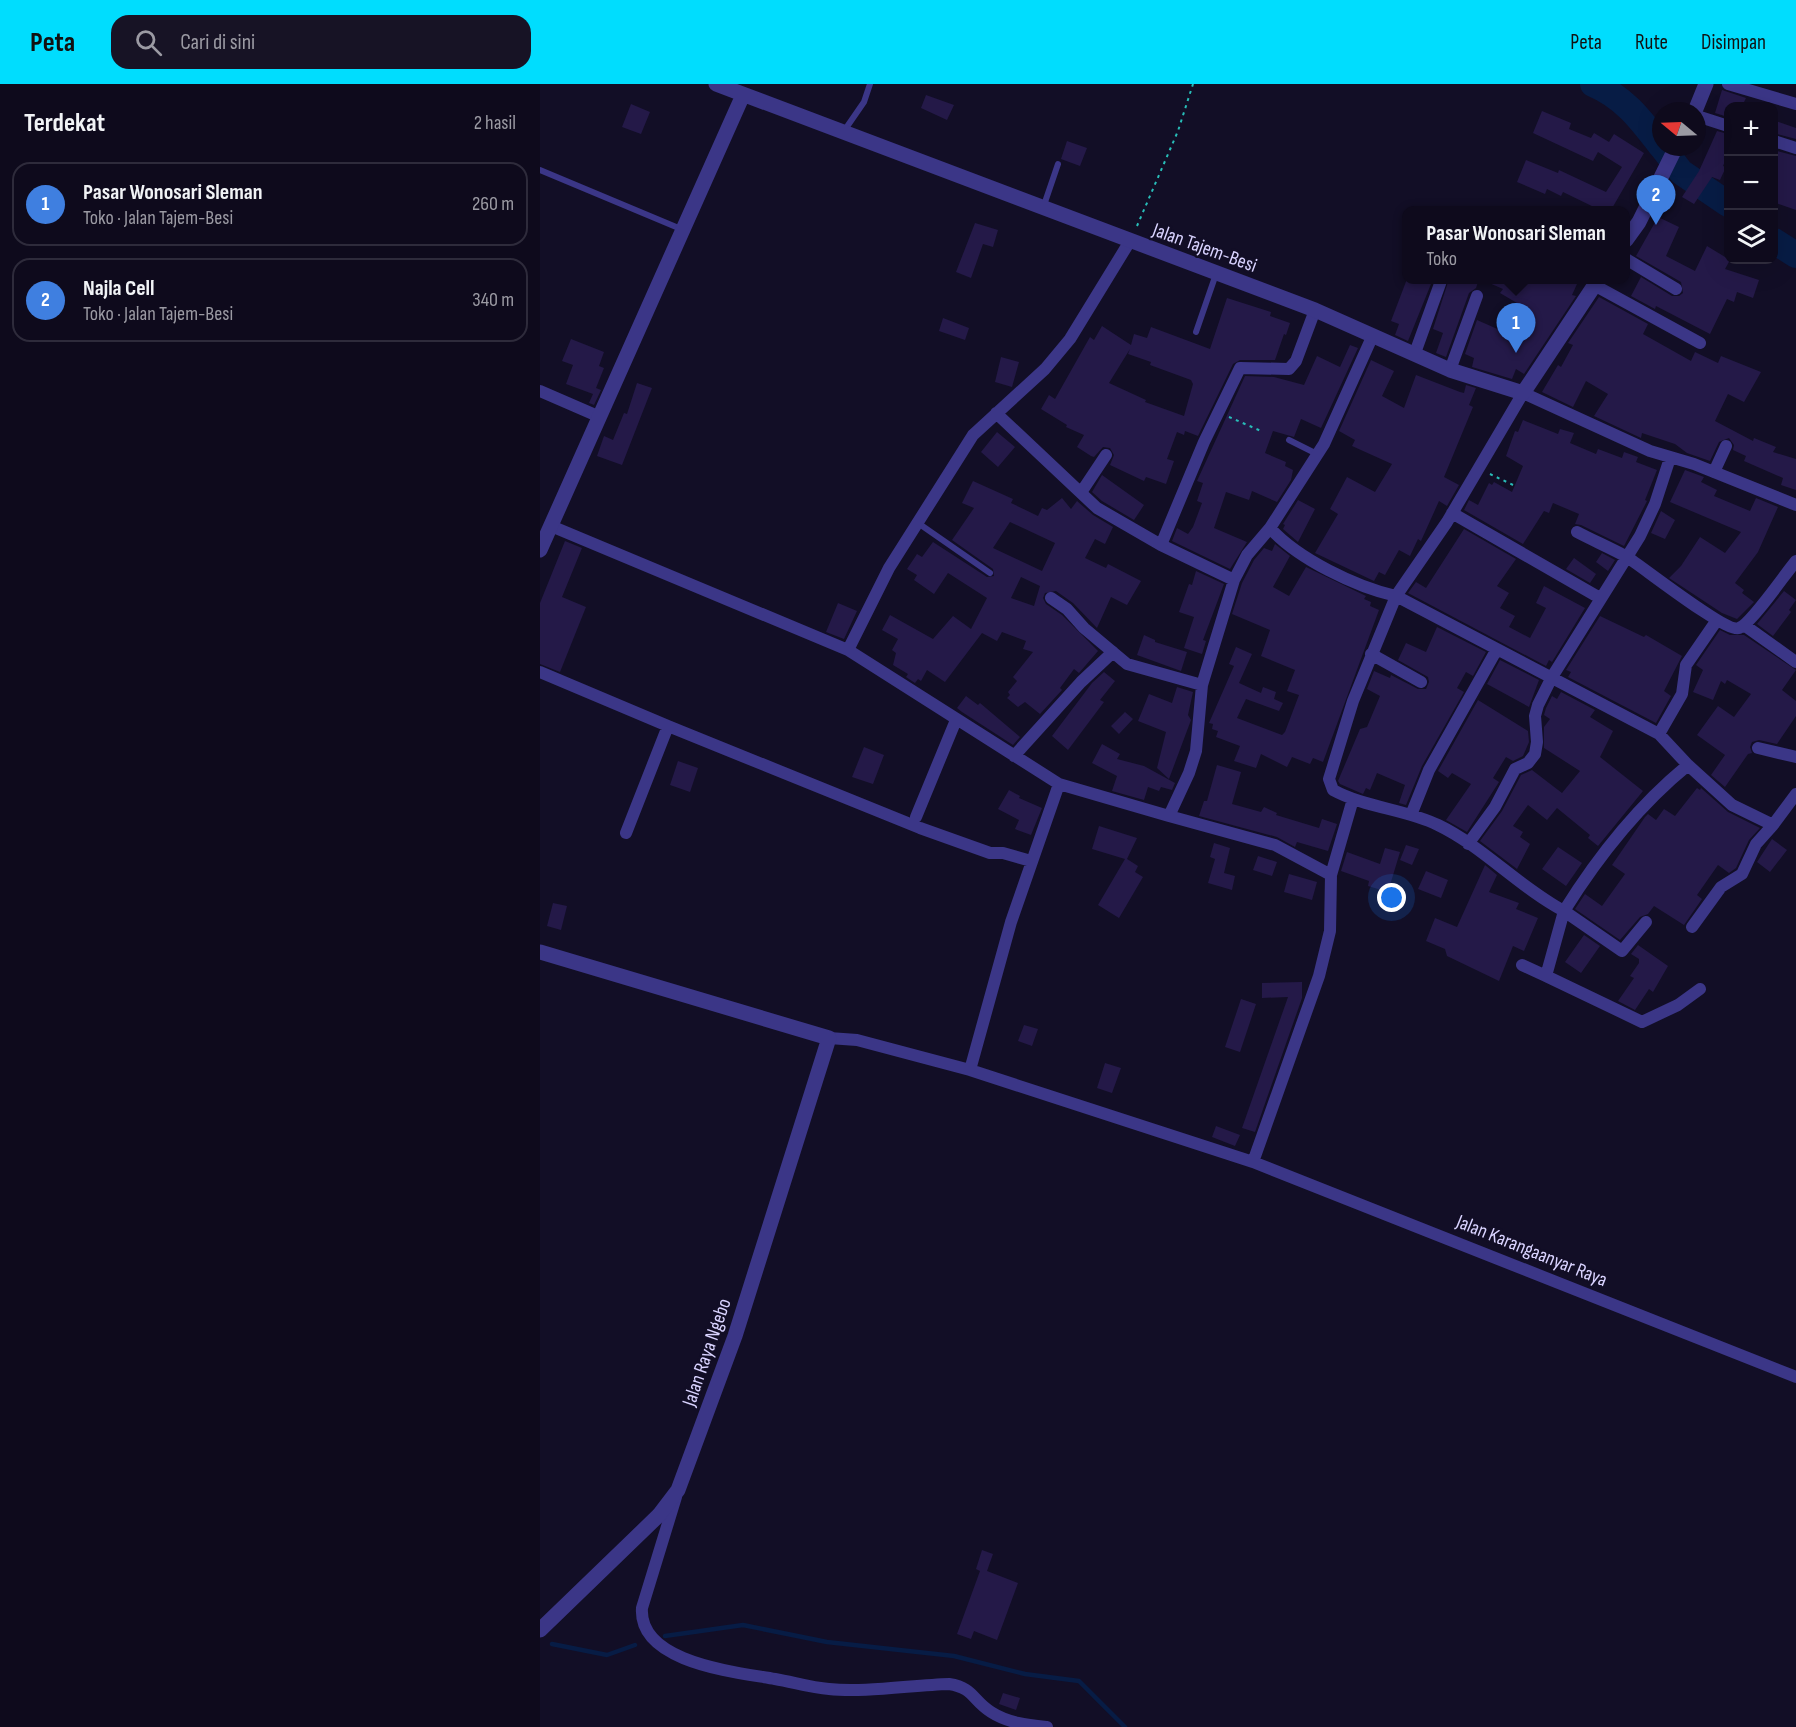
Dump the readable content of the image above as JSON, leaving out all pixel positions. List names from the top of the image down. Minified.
{"streets":{"street":["Jalan Tajem-Besi","Jalan Karangaanyar Raya","Jalan Raya Ngebo"]},"crossings":[["Jalan Karangaanyar Raya","Jalan Raya Ngebo"]],"north":"left","page":{"header":"Peta","search":"Cari di sini","nav":["Peta","Rute","Disimpan"],"heading":["Terdekat","2 hasil"],"map_buttons":["+","−"],"list":[{"mark":"1","name":"Pasar Wonosari Sleman","note":"Toko · Jalan Tajem-Besi","value":"260 m"},{"mark":"2","name":"Najla Cell","note":"Toko · Jalan Tajem-Besi","value":"340 m"}],"pins":["2","1"],"popup":["Pasar Wonosari Sleman","Toko"]}}
